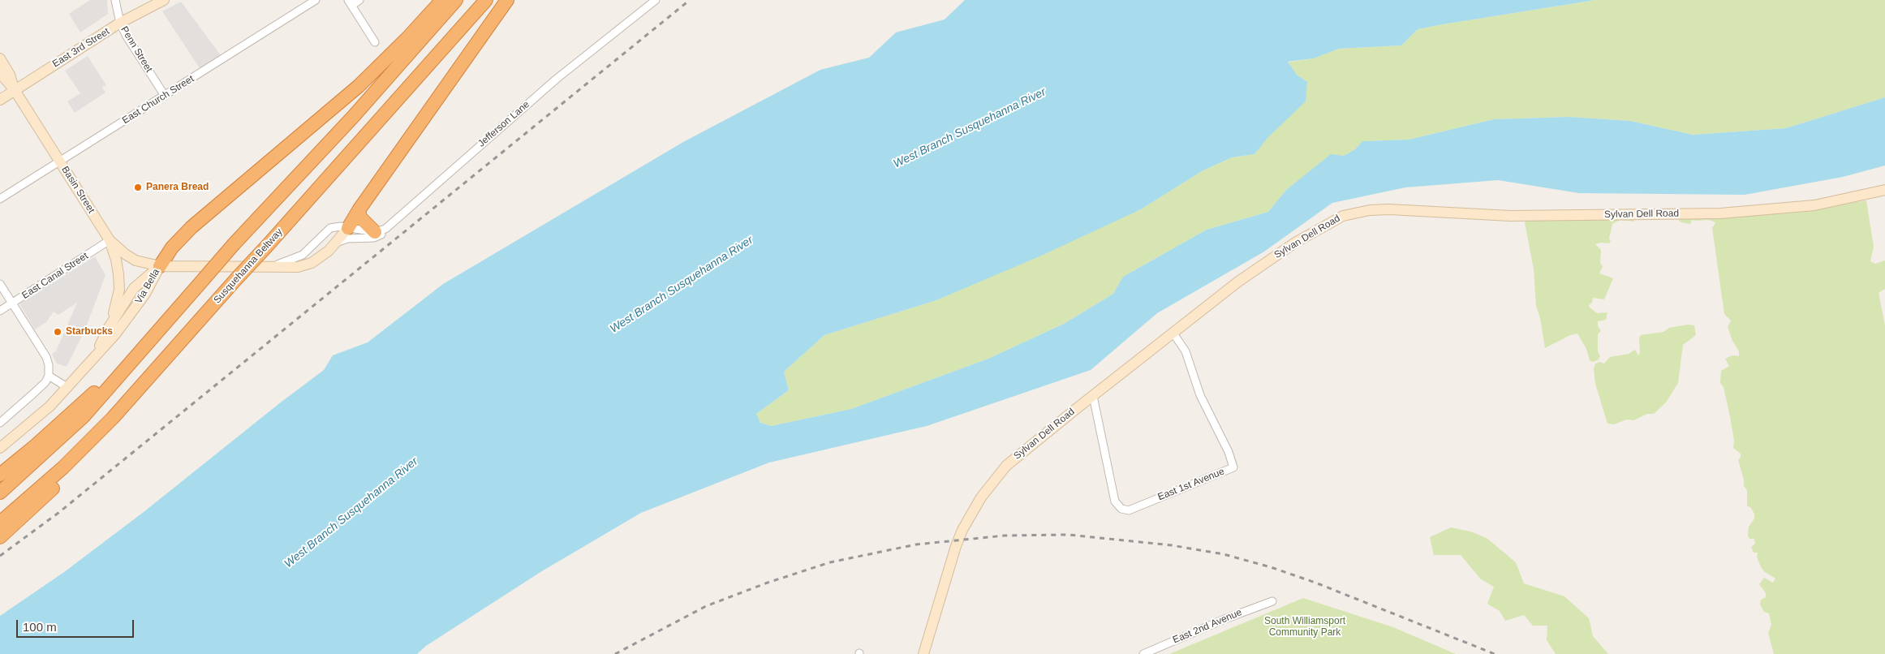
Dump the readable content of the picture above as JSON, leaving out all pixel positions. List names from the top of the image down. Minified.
{"streets":{"highway":["Susquehanna Beltway"],"street":["East 3rd Street","Penn Street","East Church Street","Jefferson Lane","Basin Street","Sylvan Dell Road","East Canal Street","Via Bella","East 1st Avenue","East 2nd Avenue"]},"crossings":[["East 3rd Street","Penn Street"],["East 3rd Street","Basin Street"],["Penn Street","East Church Street"],["East Church Street","Basin Street"],["Basin Street","East Canal Street"],["Basin Street","Via Bella"],["Sylvan Dell Road","East 1st Avenue"]],"water":["West Branch Susquehanna River"],"parks":["South Williamsport Community Park"],"places":["Panera Bread","Starbucks"],"scale_bar":"100 m"}
